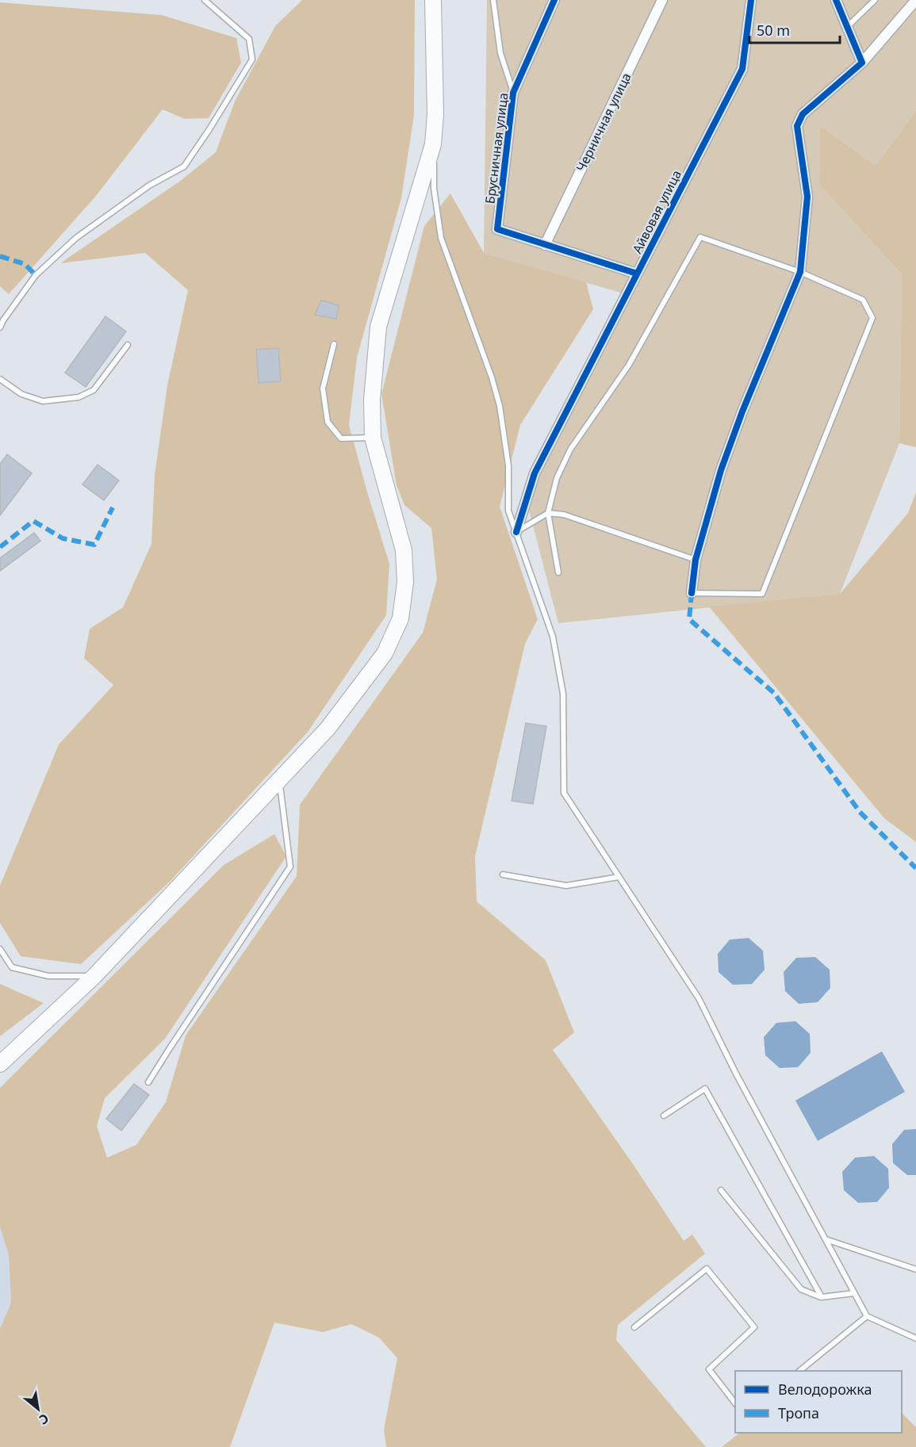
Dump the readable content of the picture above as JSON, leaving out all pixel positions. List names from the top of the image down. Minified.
{"streets":{"street":["Черничная улица","Брусничная улица","Айвовая улица"]},"crossings":[["Черничная улица","Брусничная улица"]],"legend":["Велодорожка","Тропа"],"scale_bar":"50 m","north":"bottom right"}
